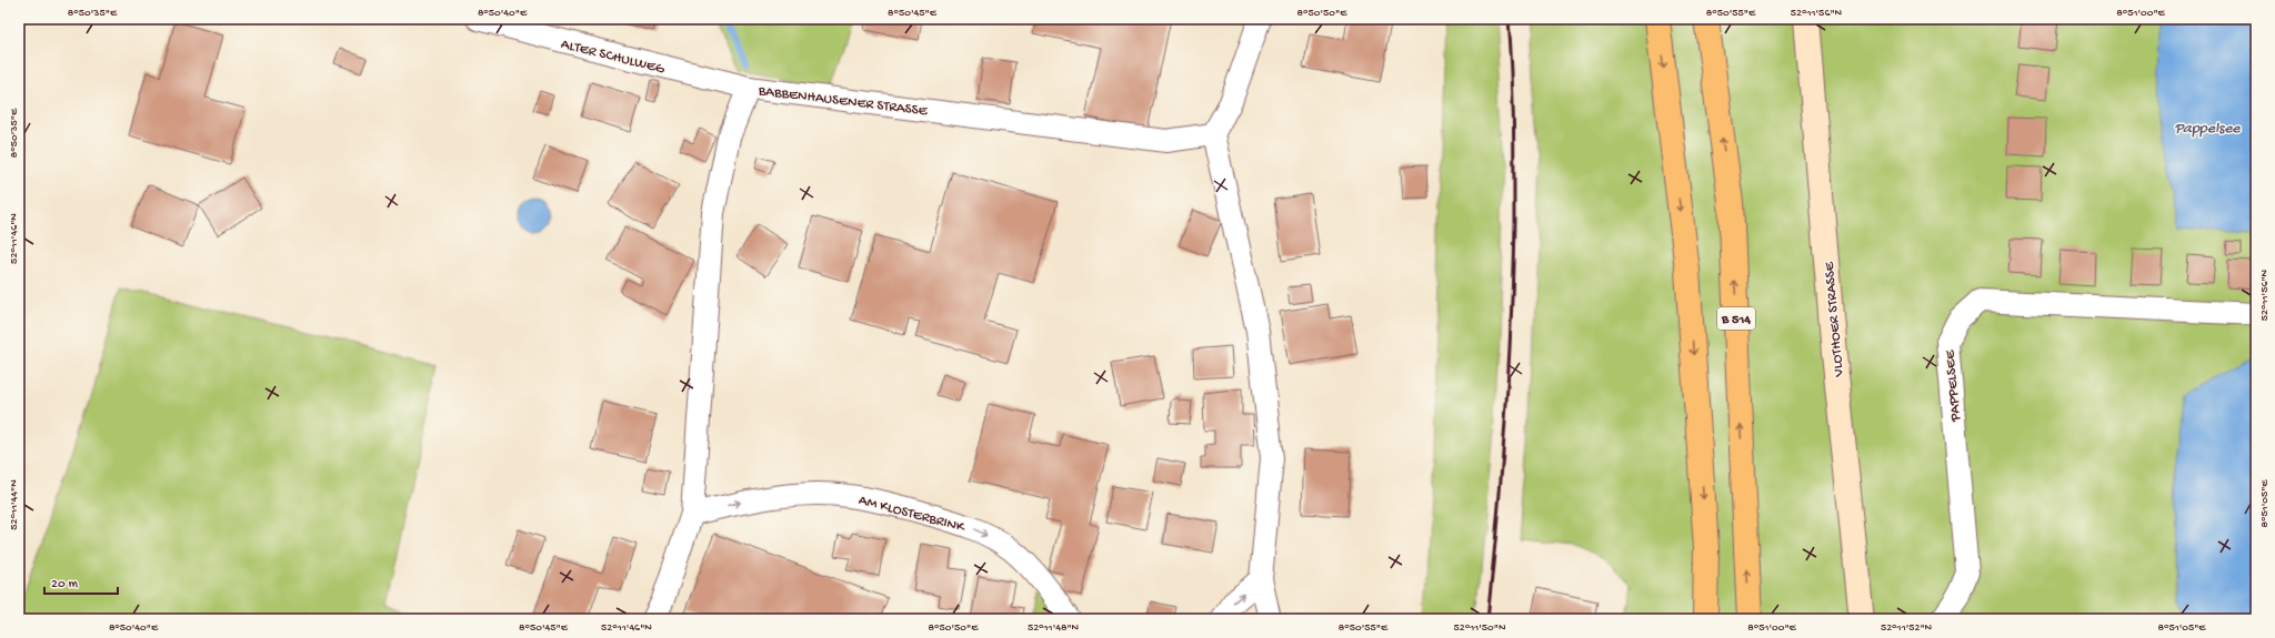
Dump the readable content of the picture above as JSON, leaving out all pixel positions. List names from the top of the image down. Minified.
{"streets":{"highway":["B 514"],"main road":["VLOTHOER STRASSE"],"street":["ALTER SCHULWEG","BABBENHAUSENER STRASSE","PAPPELSEE","AM KLOSTERBRINK"]},"crossings":[["ALTER SCHULWEG","BABBENHAUSENER STRASSE"],["BABBENHAUSENER STRASSE","AM KLOSTERBRINK"]],"one_way":["AM KLOSTERBRINK"],"water":["Pappelsee"],"scale_bar":"20 m","coordinates":["8°50'35\"E","8°50'40\"E","8°50'45\"E","8°50'50\"E","8°50'55\"E","52°11'56\"N","8°51'00\"E","52°11'46\"N","8°51'05\"E","52°11'44\"N","52°11'48\"N","52°11'50\"N","52°11'52\"N"]}
